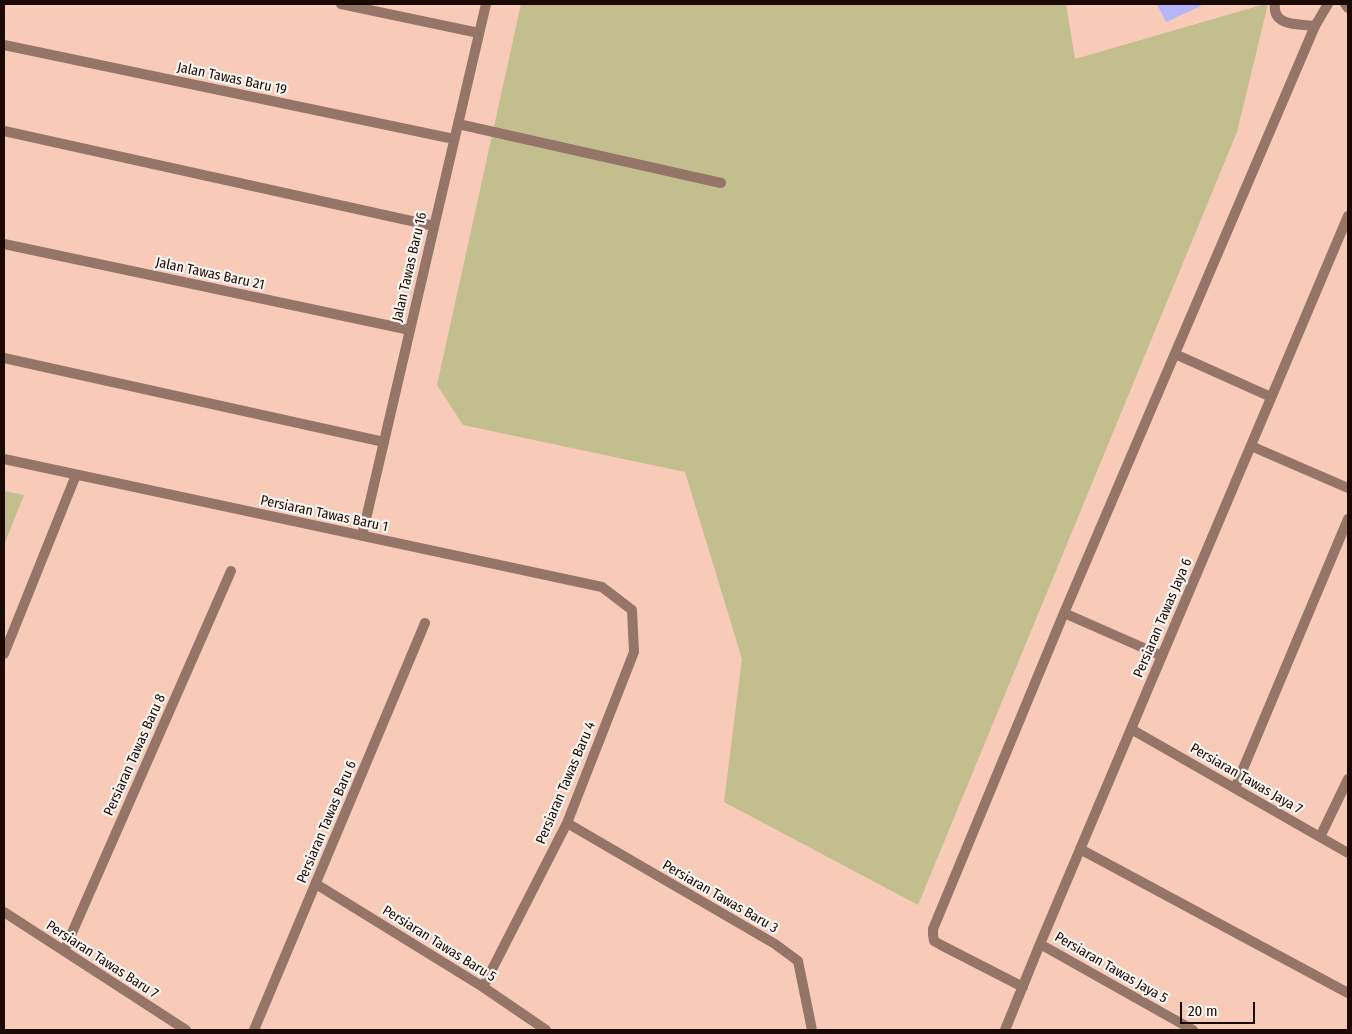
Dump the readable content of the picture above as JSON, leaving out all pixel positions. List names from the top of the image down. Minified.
{"streets":{"street":["Jalan Tawas Baru 19","Jalan Tawas Baru 16","Jalan Tawas Baru 21","Persiaran Tawas Baru 1","Persiaran Tawas Jaya 6","Persiaran Tawas Baru 8","Persiaran Tawas Jaya 7","Persiaran Tawas Baru 4","Persiaran Tawas Baru 6","Persiaran Tawas Baru 3","Persiaran Tawas Baru 5","Persiaran Tawas Baru 7","Persiaran Tawas Jaya 5"]},"crossings":[["Jalan Tawas Baru 19","Jalan Tawas Baru 16"],["Jalan Tawas Baru 16","Jalan Tawas Baru 21"],["Jalan Tawas Baru 16","Persiaran Tawas Baru 1"],["Persiaran Tawas Baru 1","Persiaran Tawas Baru 4"],["Persiaran Tawas Jaya 6","Persiaran Tawas Jaya 7"],["Persiaran Tawas Jaya 6","Persiaran Tawas Jaya 5"],["Persiaran Tawas Baru 8","Persiaran Tawas Baru 7"],["Persiaran Tawas Baru 4","Persiaran Tawas Baru 3"],["Persiaran Tawas Baru 4","Persiaran Tawas Baru 5"],["Persiaran Tawas Baru 6","Persiaran Tawas Baru 5"]],"scale_bar":"20 m"}
